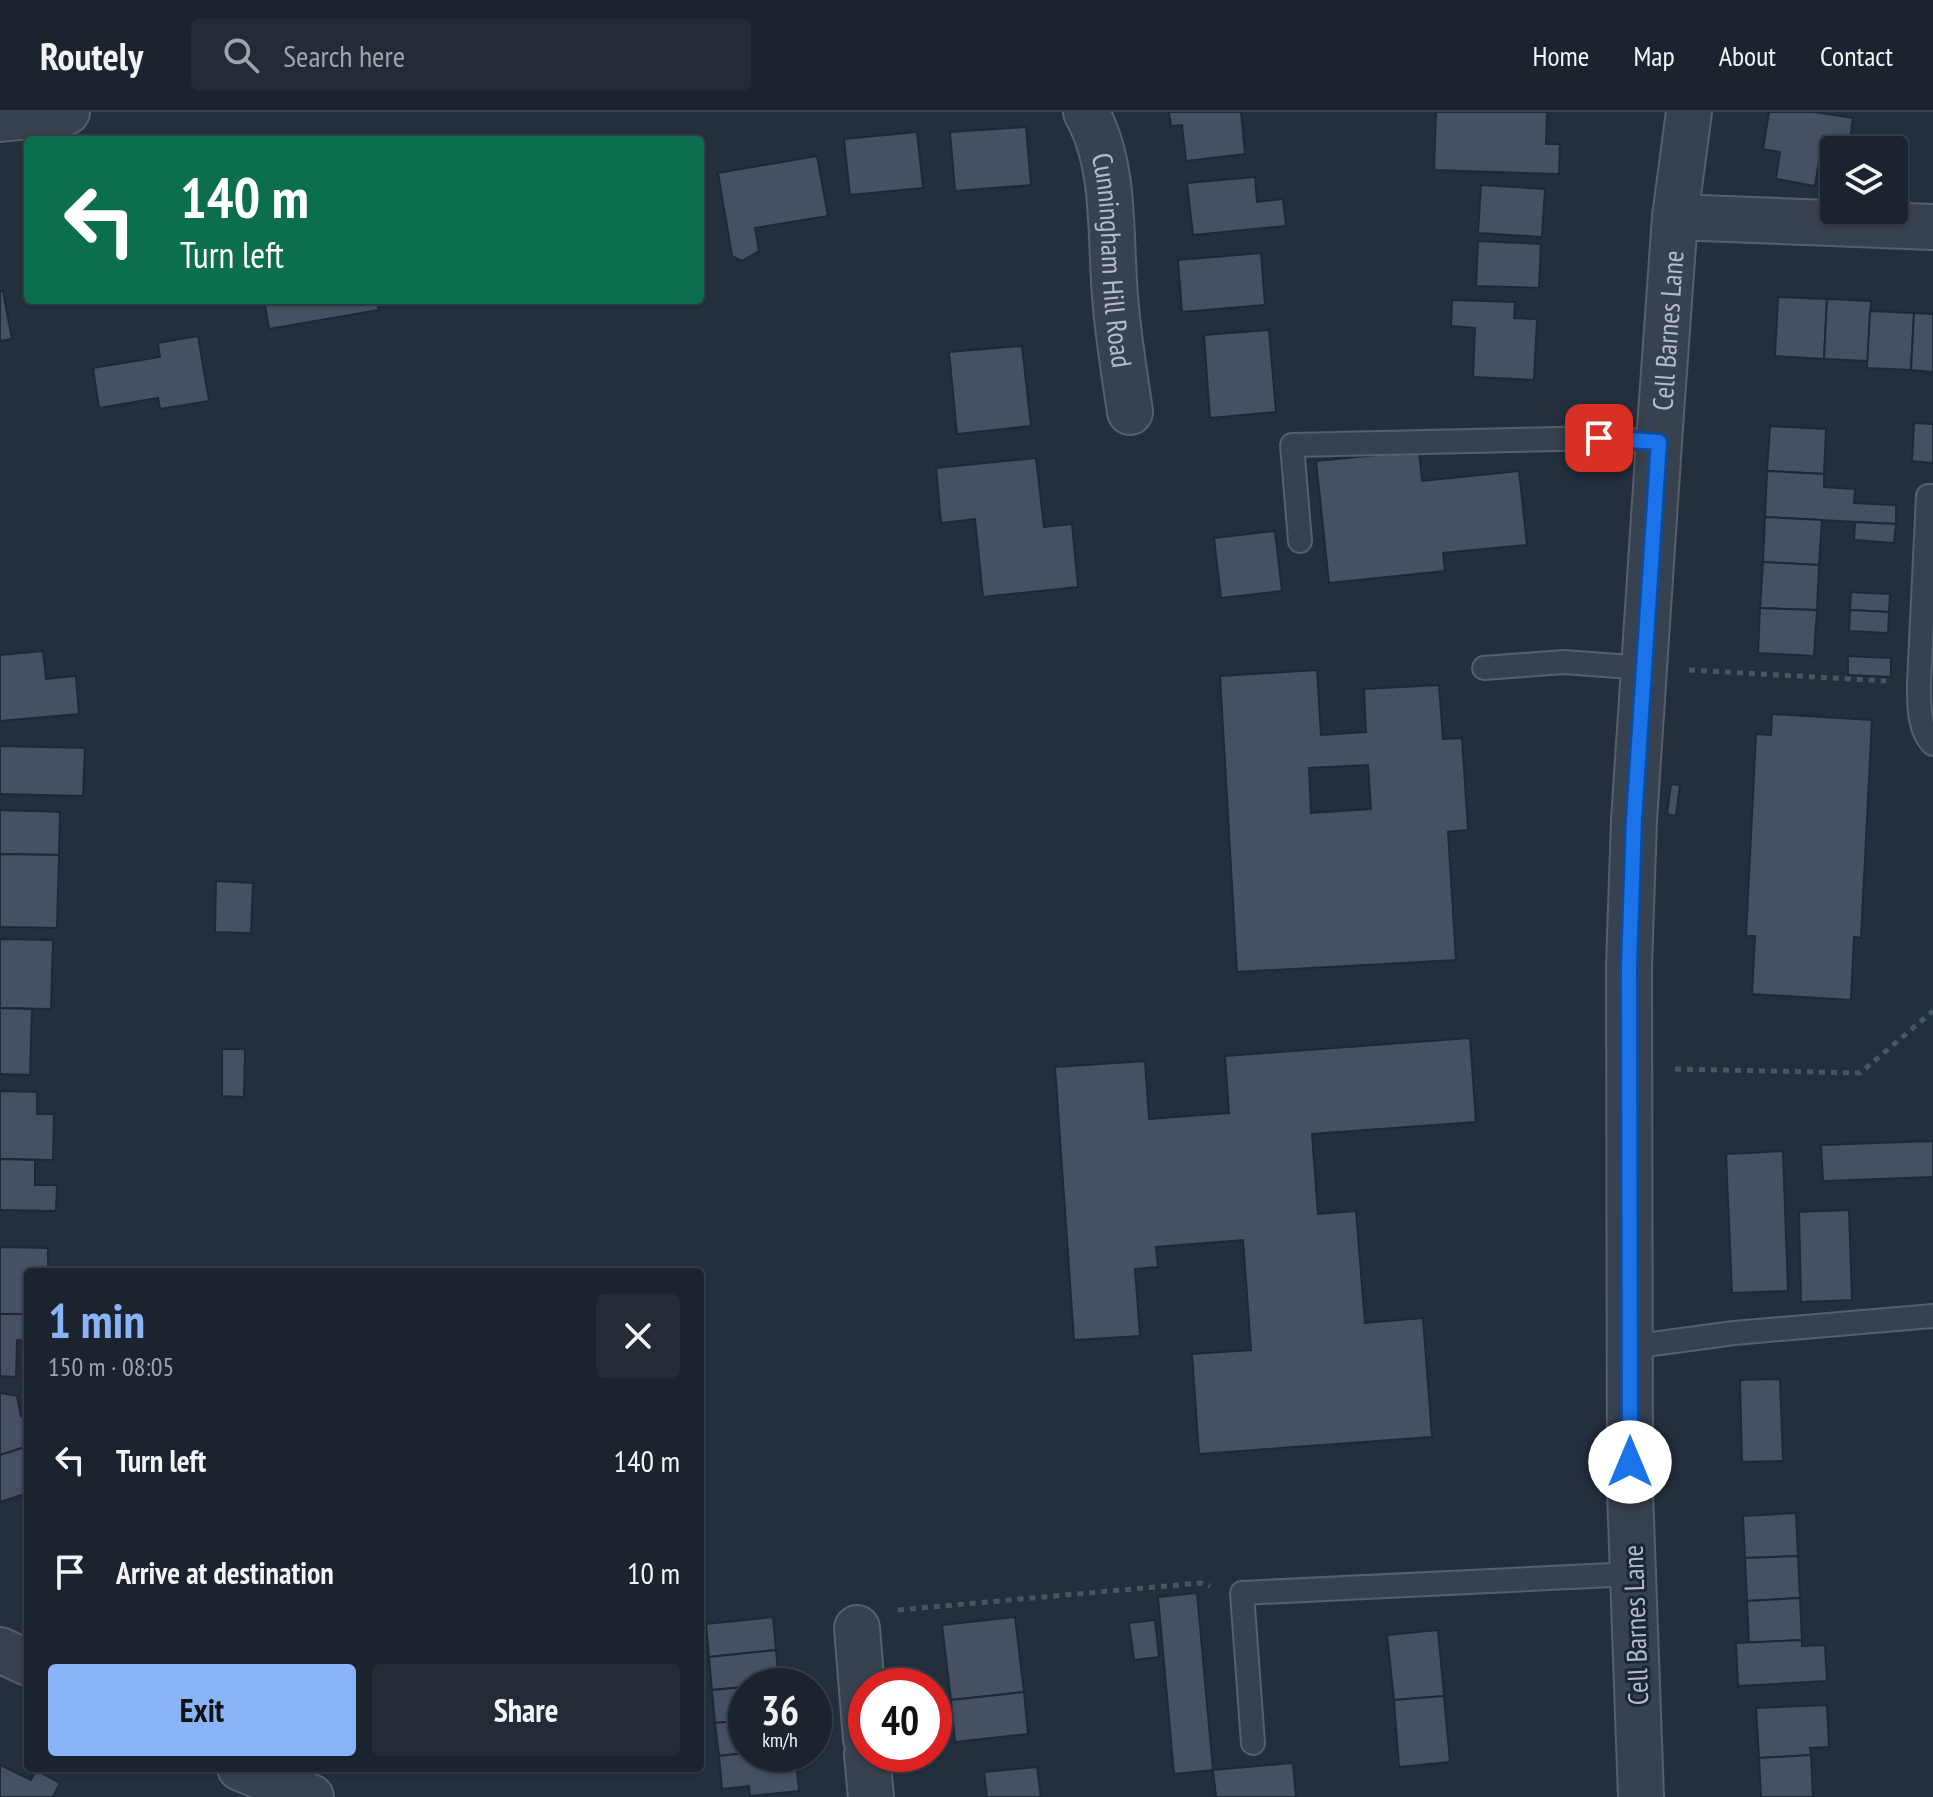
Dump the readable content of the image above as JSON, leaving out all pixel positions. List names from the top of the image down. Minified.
{"streets":{"street":["Cunningham Hill Road","Cell Barnes Lane"]},"page":{"header":"Routely","search":"Search here","nav":["Home","Map","About","Contact"],"turn":["140 m","Turn left"],"heading":["1 min","150 m · 08:05"],"list":[{"name":"Turn left","value":"140 m"},{"name":"Arrive at destination","value":"10 m"}],"buttons":["Exit","Share"],"speed":"36 km/h","limit":"40"}}
